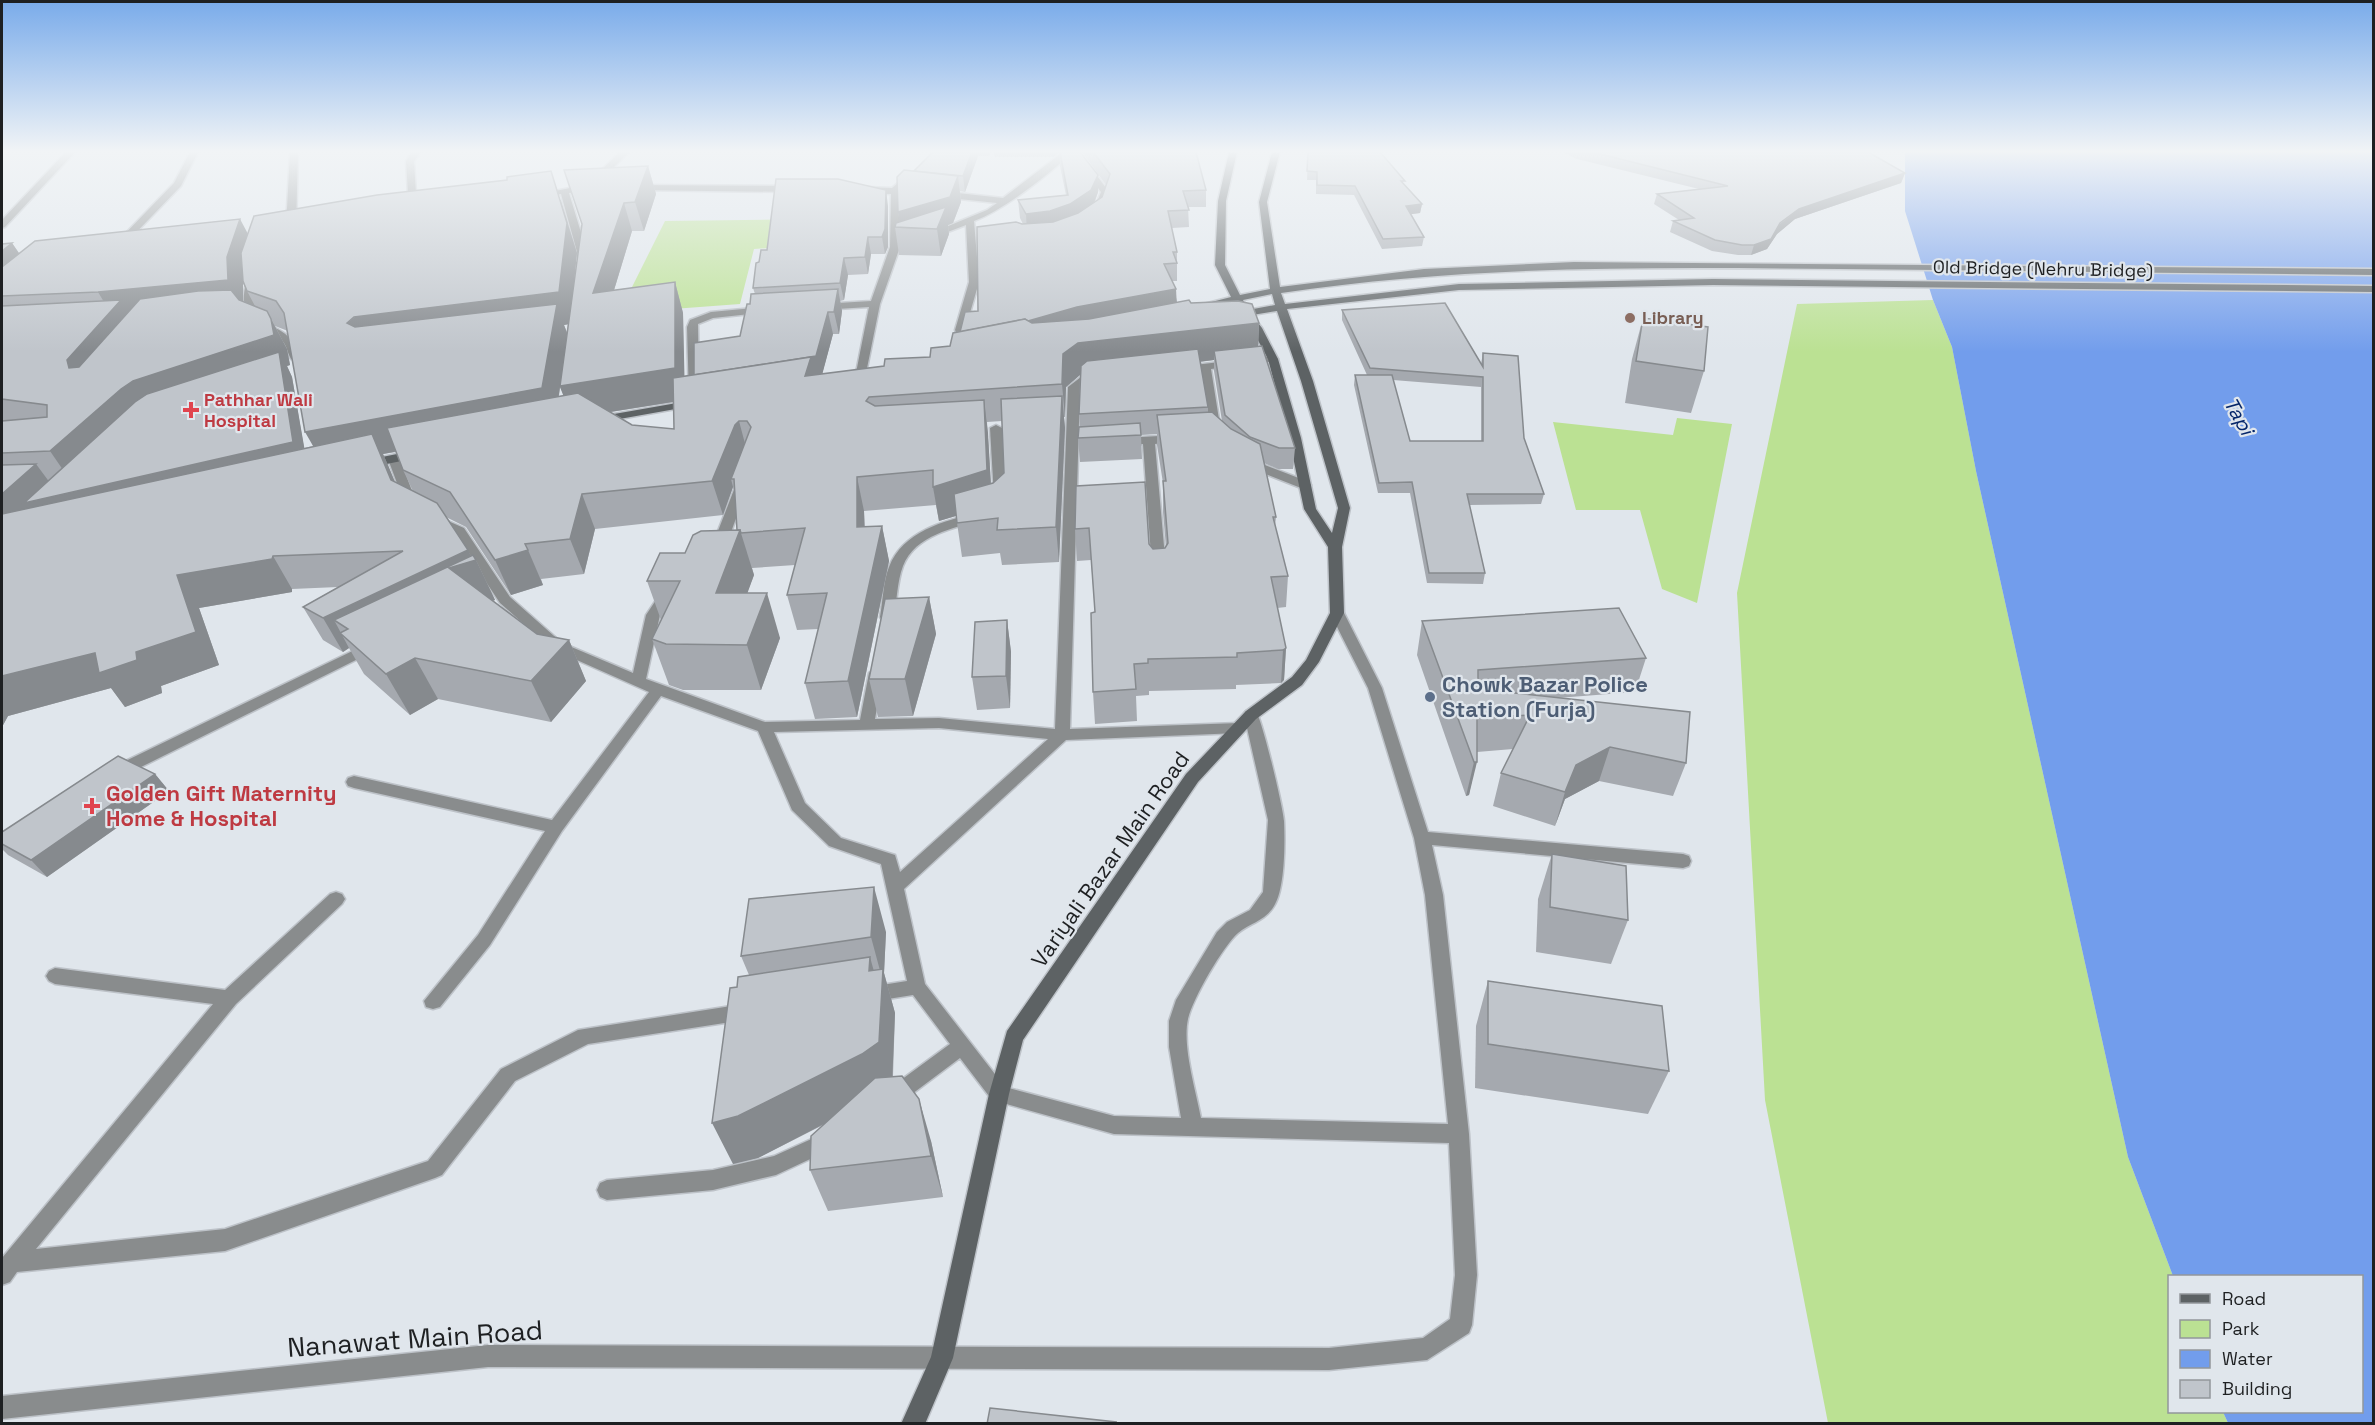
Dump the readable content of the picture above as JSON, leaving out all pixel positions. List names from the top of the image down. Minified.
{"streets":{"main road":["Old Bridge (Nehru Bridge)","Variyali Bazar Main Road"],"street":["Nanawat Main Road"]},"crossings":[["Old Bridge (Nehru Bridge)","Variyali Bazar Main Road"],["Variyali Bazar Main Road","Nanawat Main Road"]],"water":["Tapi"],"places":{"other":["Library","Chowk Bazar Police Station (Furja)"],"health":["Pathhar Wali Hospital","Golden Gift Maternity Home & Hospital"]},"legend":["Road","Park","Water","Building"]}
